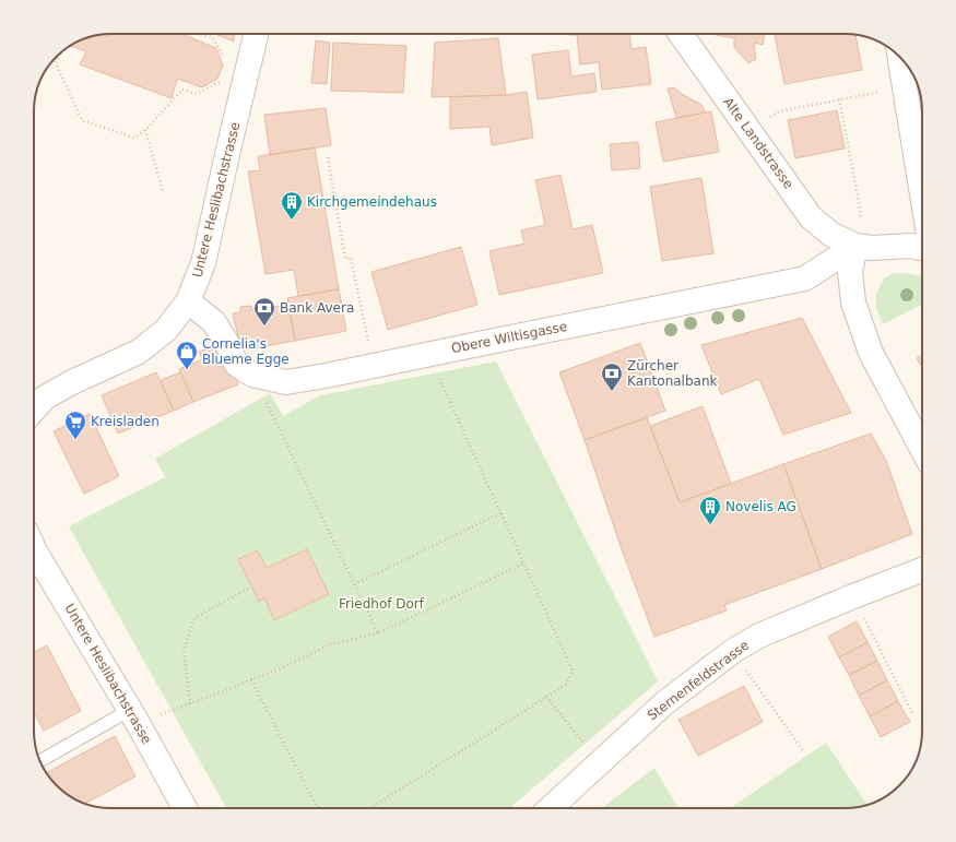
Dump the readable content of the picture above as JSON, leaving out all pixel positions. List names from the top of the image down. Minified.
{"streets":{"street":["Alte Landstrasse","Untere Heslibachstrasse","Obere Wiltisgasse","Sternenfeldstrasse"]},"crossings":[["Alte Landstrasse","Obere Wiltisgasse"],["Untere Heslibachstrasse","Obere Wiltisgasse"]],"parks":["Friedhof Dorf"],"places":{"building":["Kirchgemeindehaus","Novelis AG"],"bank":["Bank Avera","Zürcher Kantonalbank"],"shop":["Cornelia's Blueme Egge"],"supermarket":["Kreisladen"]}}
